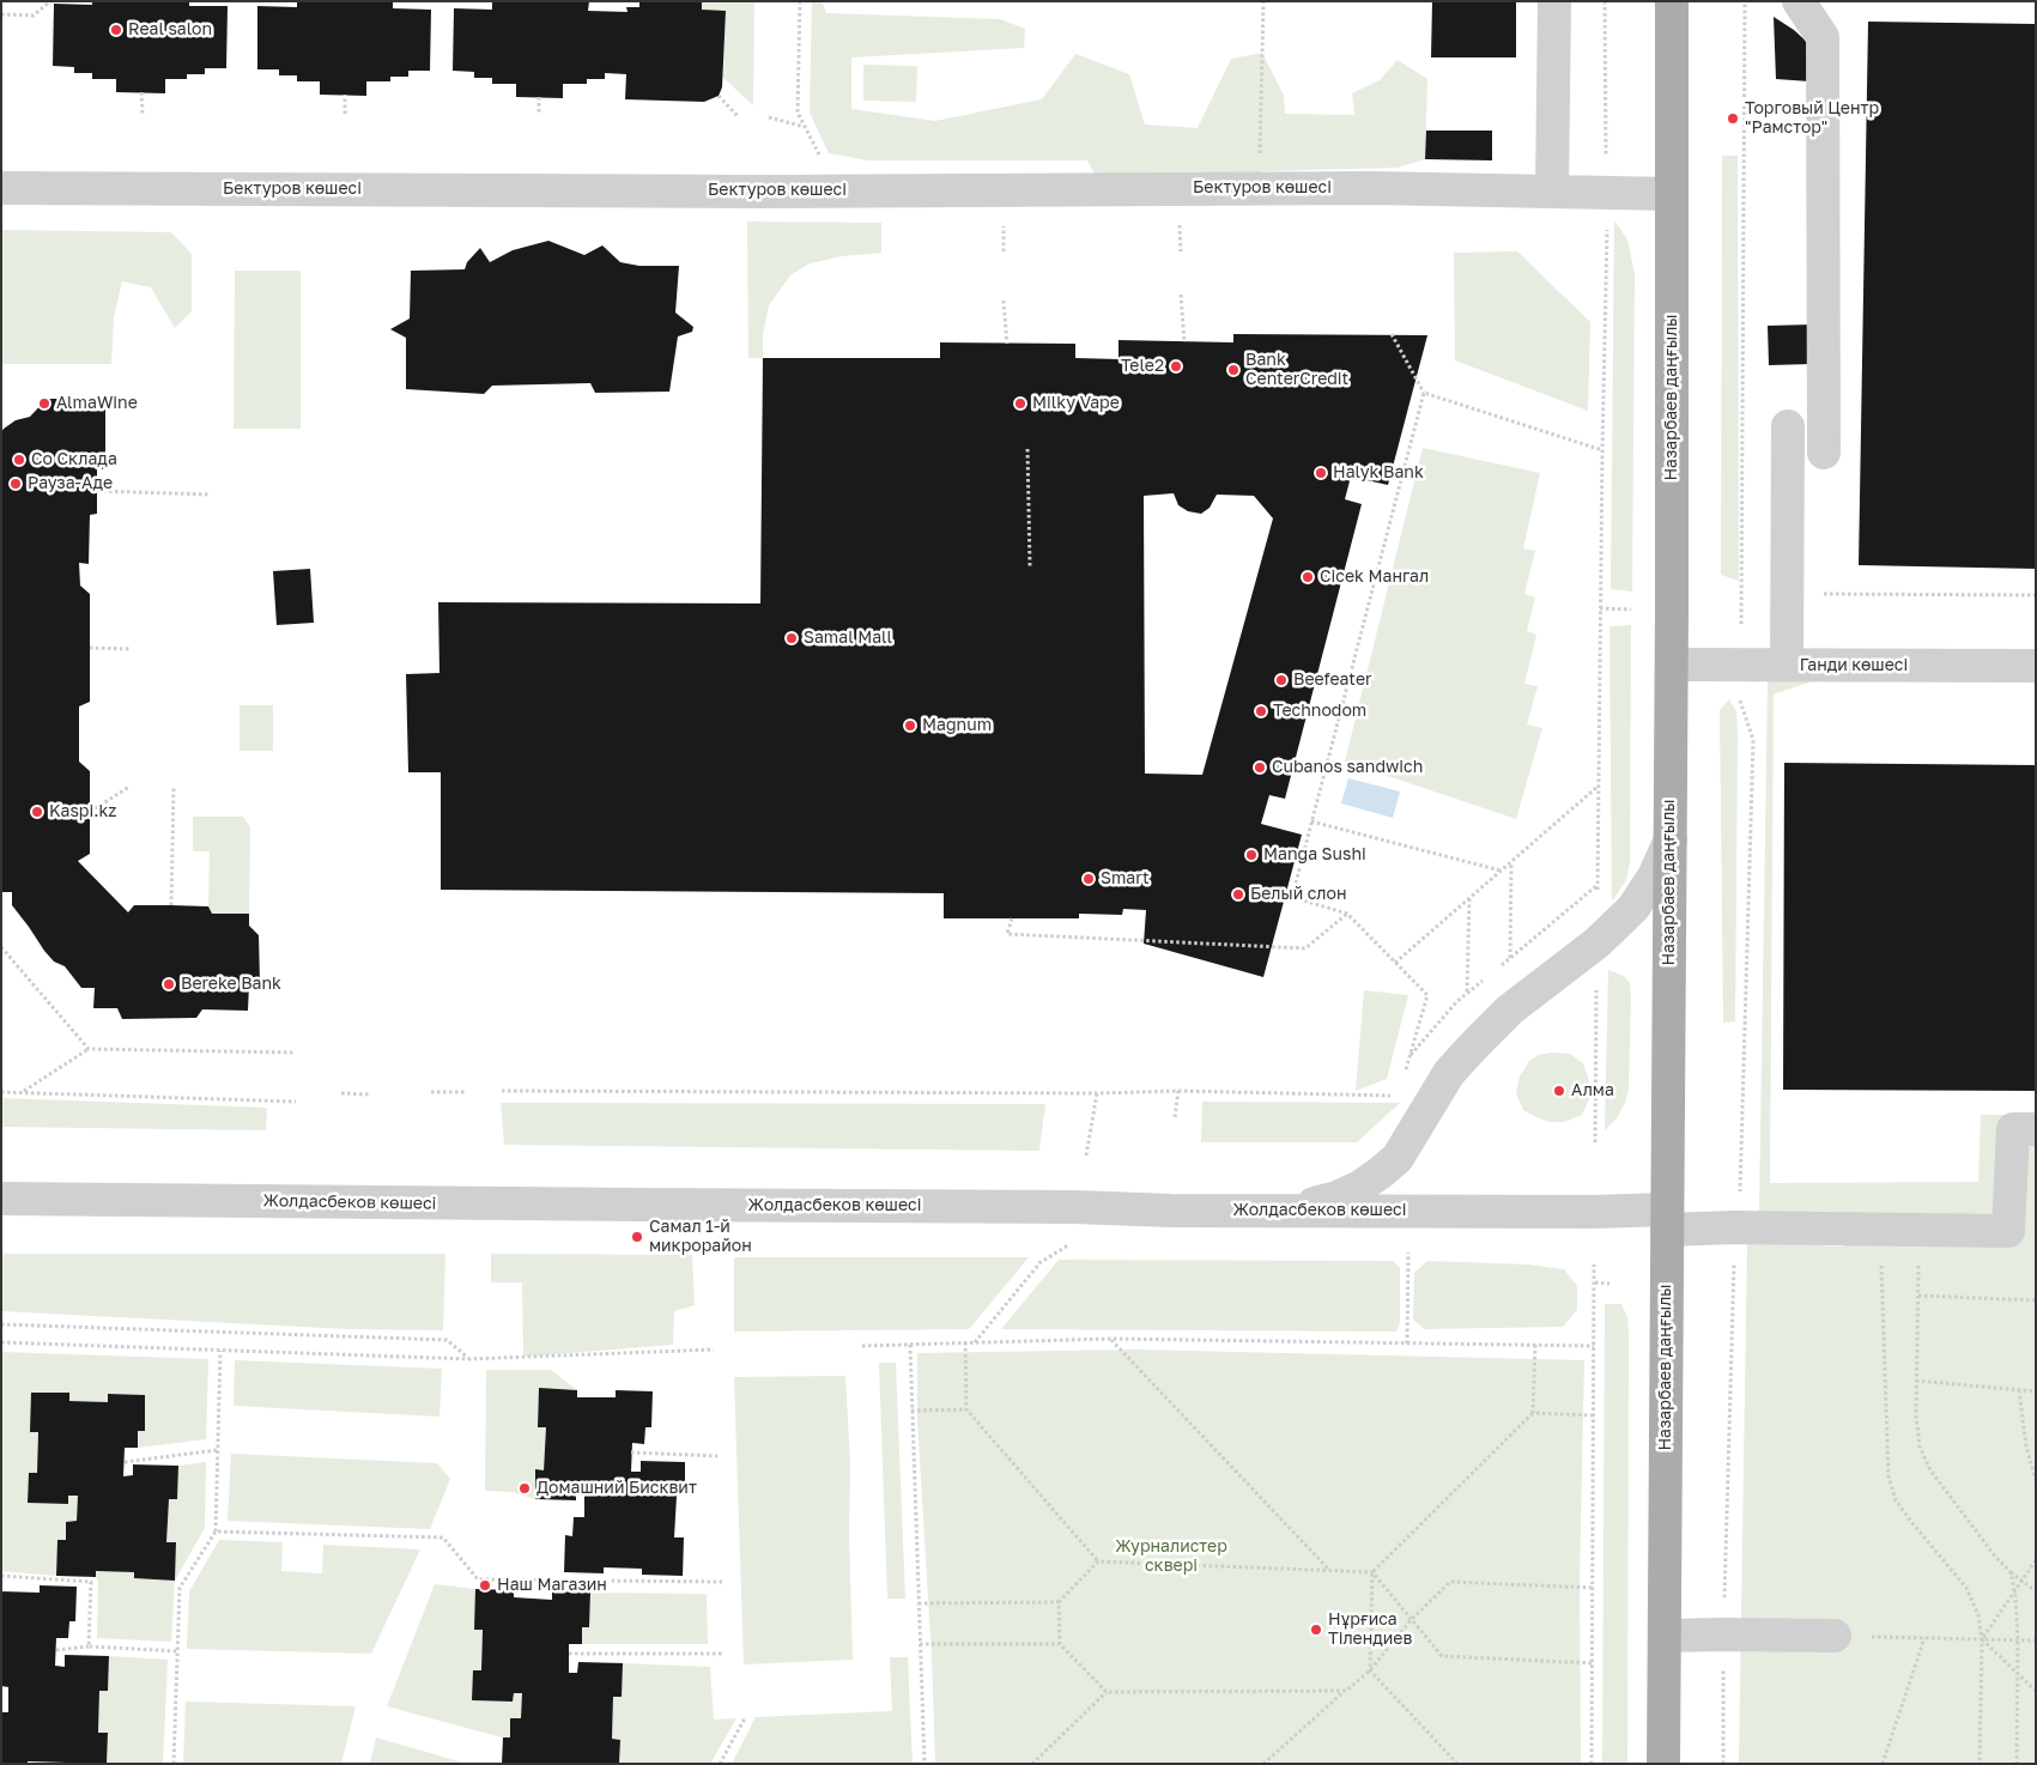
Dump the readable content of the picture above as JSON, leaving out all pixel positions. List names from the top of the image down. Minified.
{"streets":{"main road":["Назарбаев даңғылы"],"street":["Бектуров көшесі","Ганди көшесі","Жолдасбеков көшесі"]},"crossings":[["Бектуров көшесі","Назарбаев даңғылы"],["Назарбаев даңғылы","Ганди көшесі"],["Назарбаев даңғылы","Жолдасбеков көшесі"]],"parks":["Журналиcтер сквері"],"places":["Real salon","Торговый Центр \"Рамстор\"","Tele2","Bank CenterCredit","AlmaWine","Milky Vape","Со Склада","Halyk Bank","Рауза-Аде","Cicek Мангал","Samal Mall","Beefeater","Technodom","Magnum","Cubanos sandwich","Kaspi.kz","Manga Sushi","Smart","Белый слон","Bereke Bank","Алма","Самал 1-й микрорайон","Домашний Бисквит","Наш Магазин","Нұрғиса Тілендиев"]}
